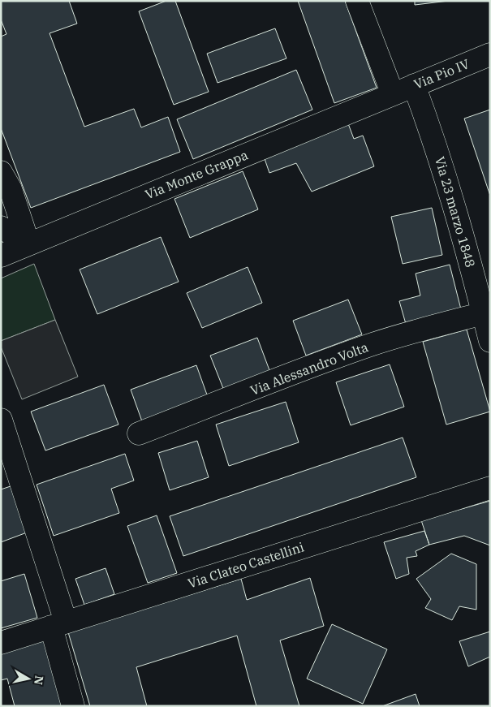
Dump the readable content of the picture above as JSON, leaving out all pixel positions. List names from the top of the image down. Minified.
{"streets":{"street":["Via Pio IV","Via Monte Grappa","Via 23 marzo 1848","Via Alessandro Volta","Via Clateo Castellini"]},"crossings":[["Via Pio IV","Via Monte Grappa"],["Via Pio IV","Via 23 marzo 1848"],["Via 23 marzo 1848","Via Alessandro Volta"]],"north":"right"}
